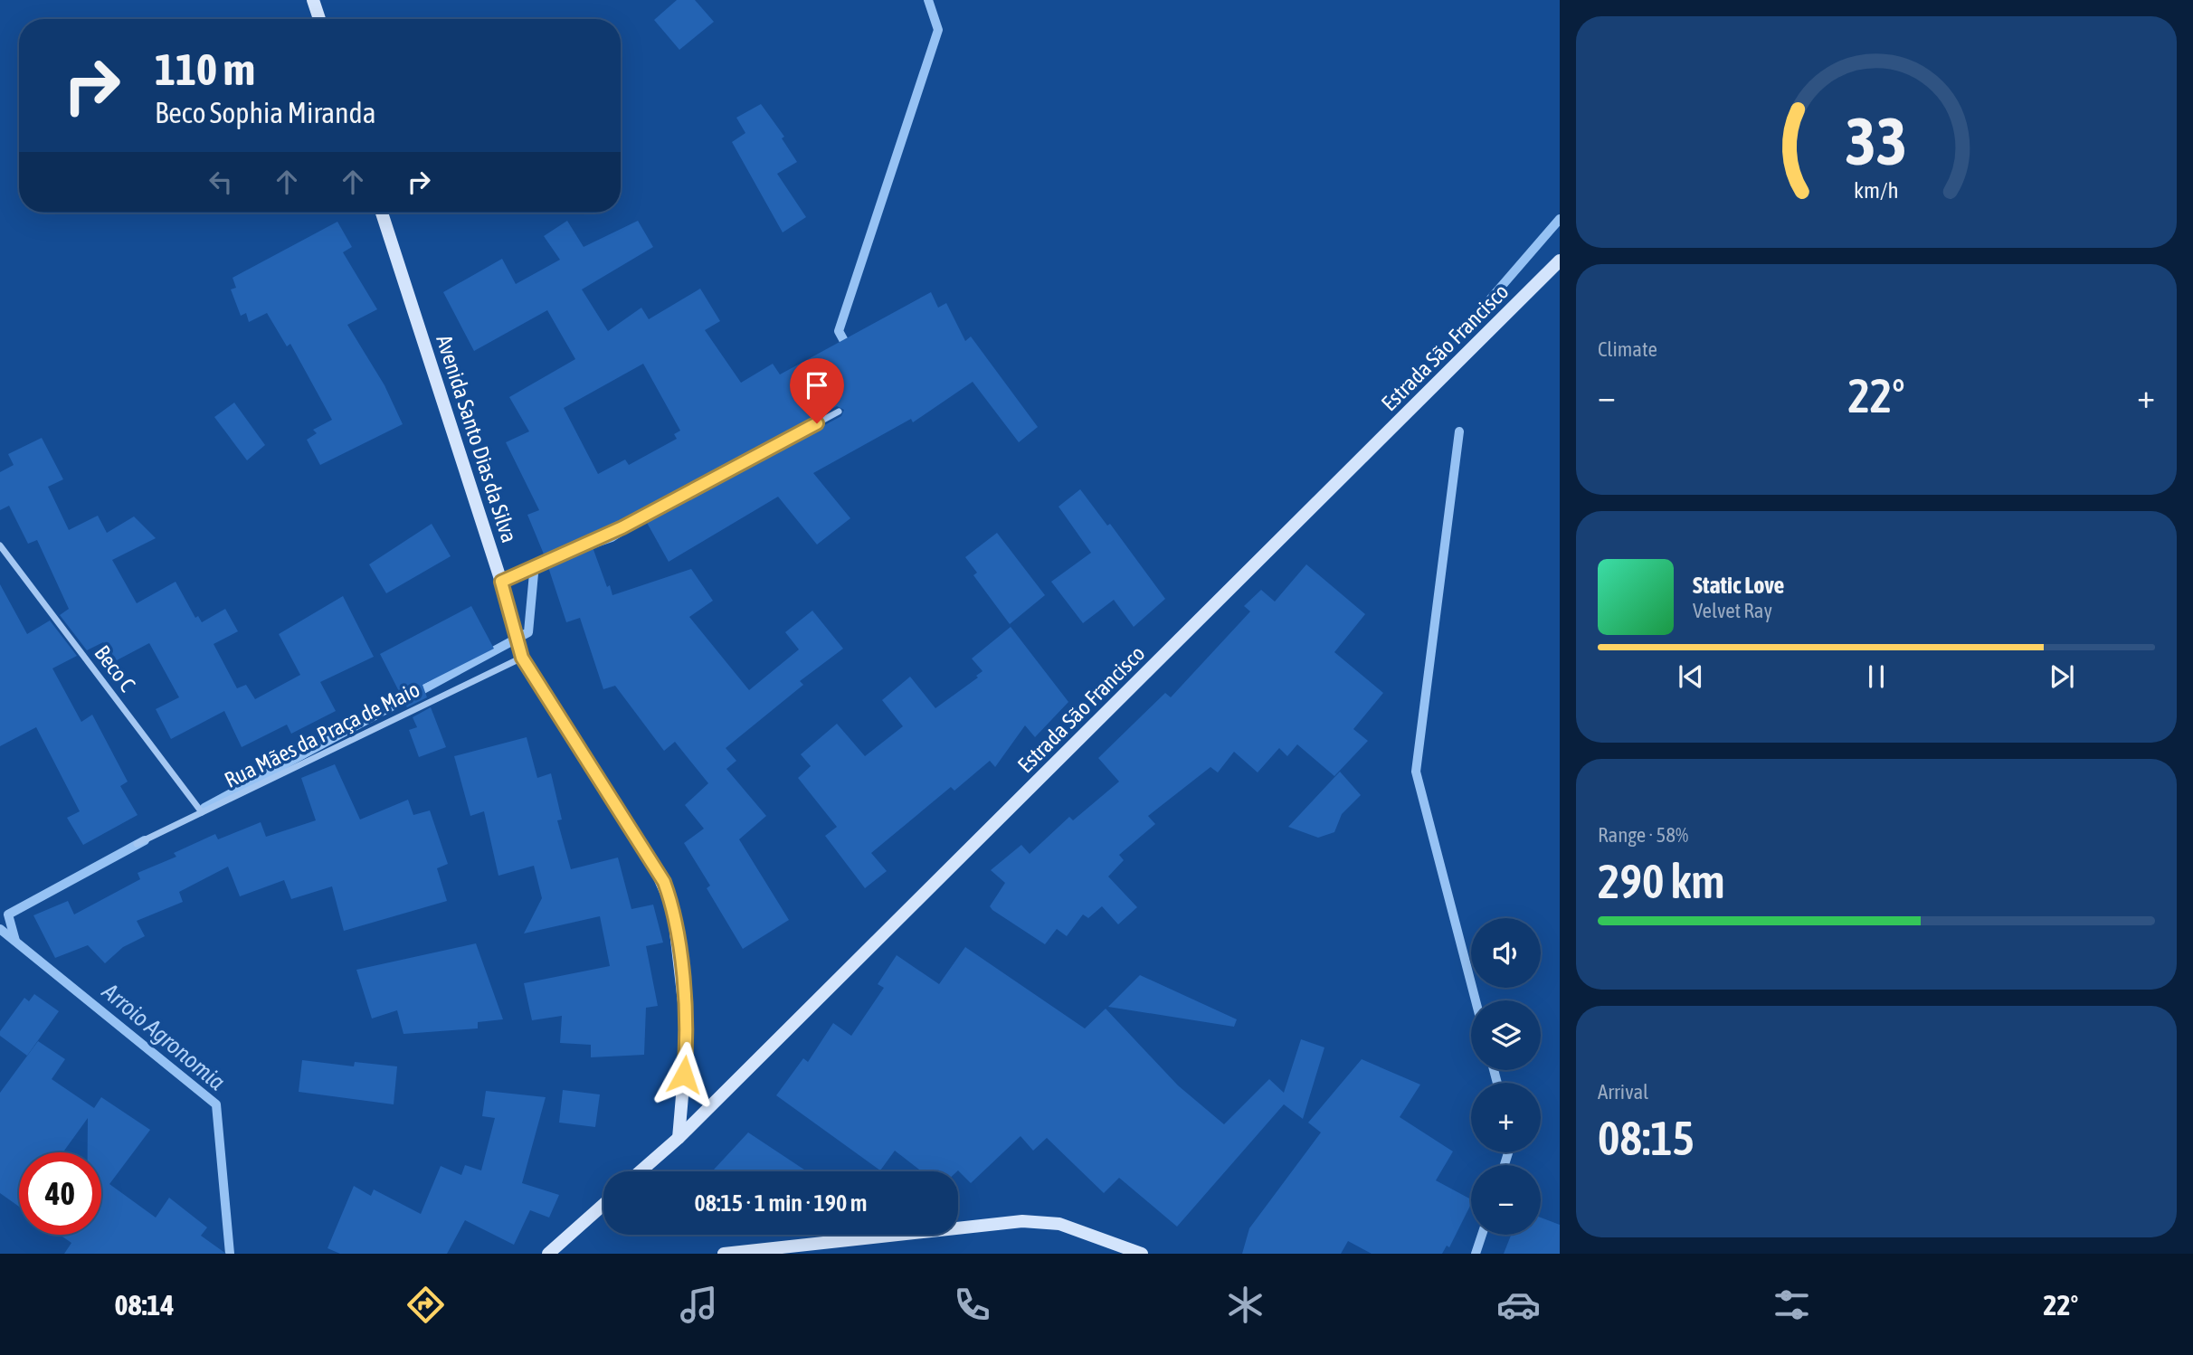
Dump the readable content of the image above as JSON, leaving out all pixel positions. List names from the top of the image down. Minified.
{"streets":{"street":["Estrada São Francisco","Avenida Santo Dias da Silva","Beco C","Rua Mães da Praça de Maio"]},"crossings":[["Estrada São Francisco","Avenida Santo Dias da Silva"],["Avenida Santo Dias da Silva","Rua Mães da Praça de Maio"],["Beco C","Rua Mães da Praça de Maio"]],"water":["Arroio Agronomia"],"page":{"turn":["110 m","Beco Sophia Miranda"],"tile":["Climate",["Range · 58%","290 km"],["Arrival","08:15"]],"heat":["−","22°","+"],"song":["Static Love","Velvet Ray"],"map_buttons":["+","−"],"limit":"40","trip":"08:15 · 1 min · 190 m","tabs":["08:14","22°"],"gauge":["33","km/h"]}}
